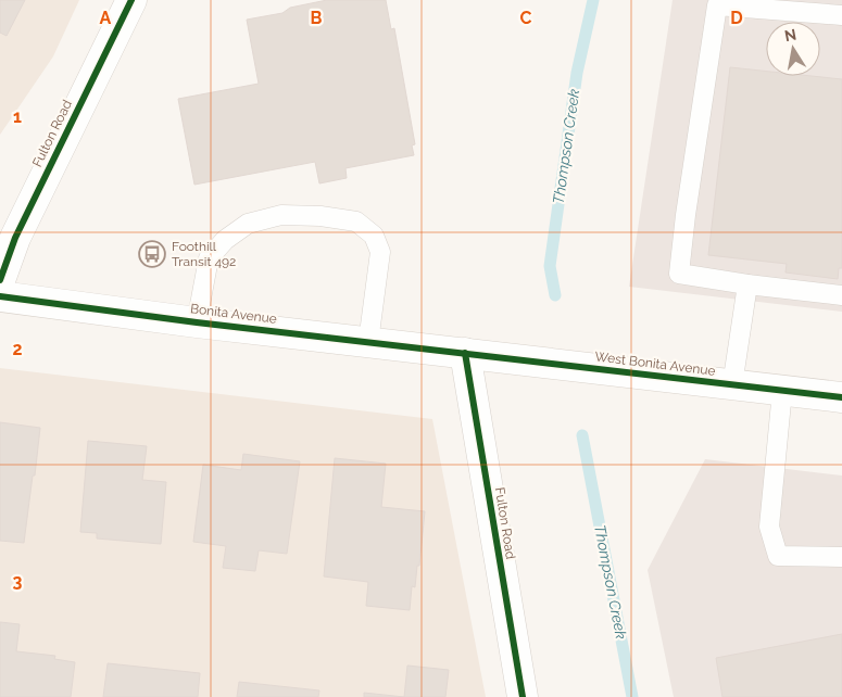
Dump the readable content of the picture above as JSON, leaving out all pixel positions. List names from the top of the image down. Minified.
{"streets":{"main road":["Fulton Road","Bonita Avenue","West Bonita Avenue"]},"crossings":[["Fulton Road","Bonita Avenue"],["Fulton Road","West Bonita Avenue"],["Bonita Avenue","West Bonita Avenue"]],"water":["Thompson Creek"],"places":{"bus stop":["Foothill Transit 492"]},"north":"top","grid":{"columns":["A","B","C","D"],"rows":["1","2","3"]}}
